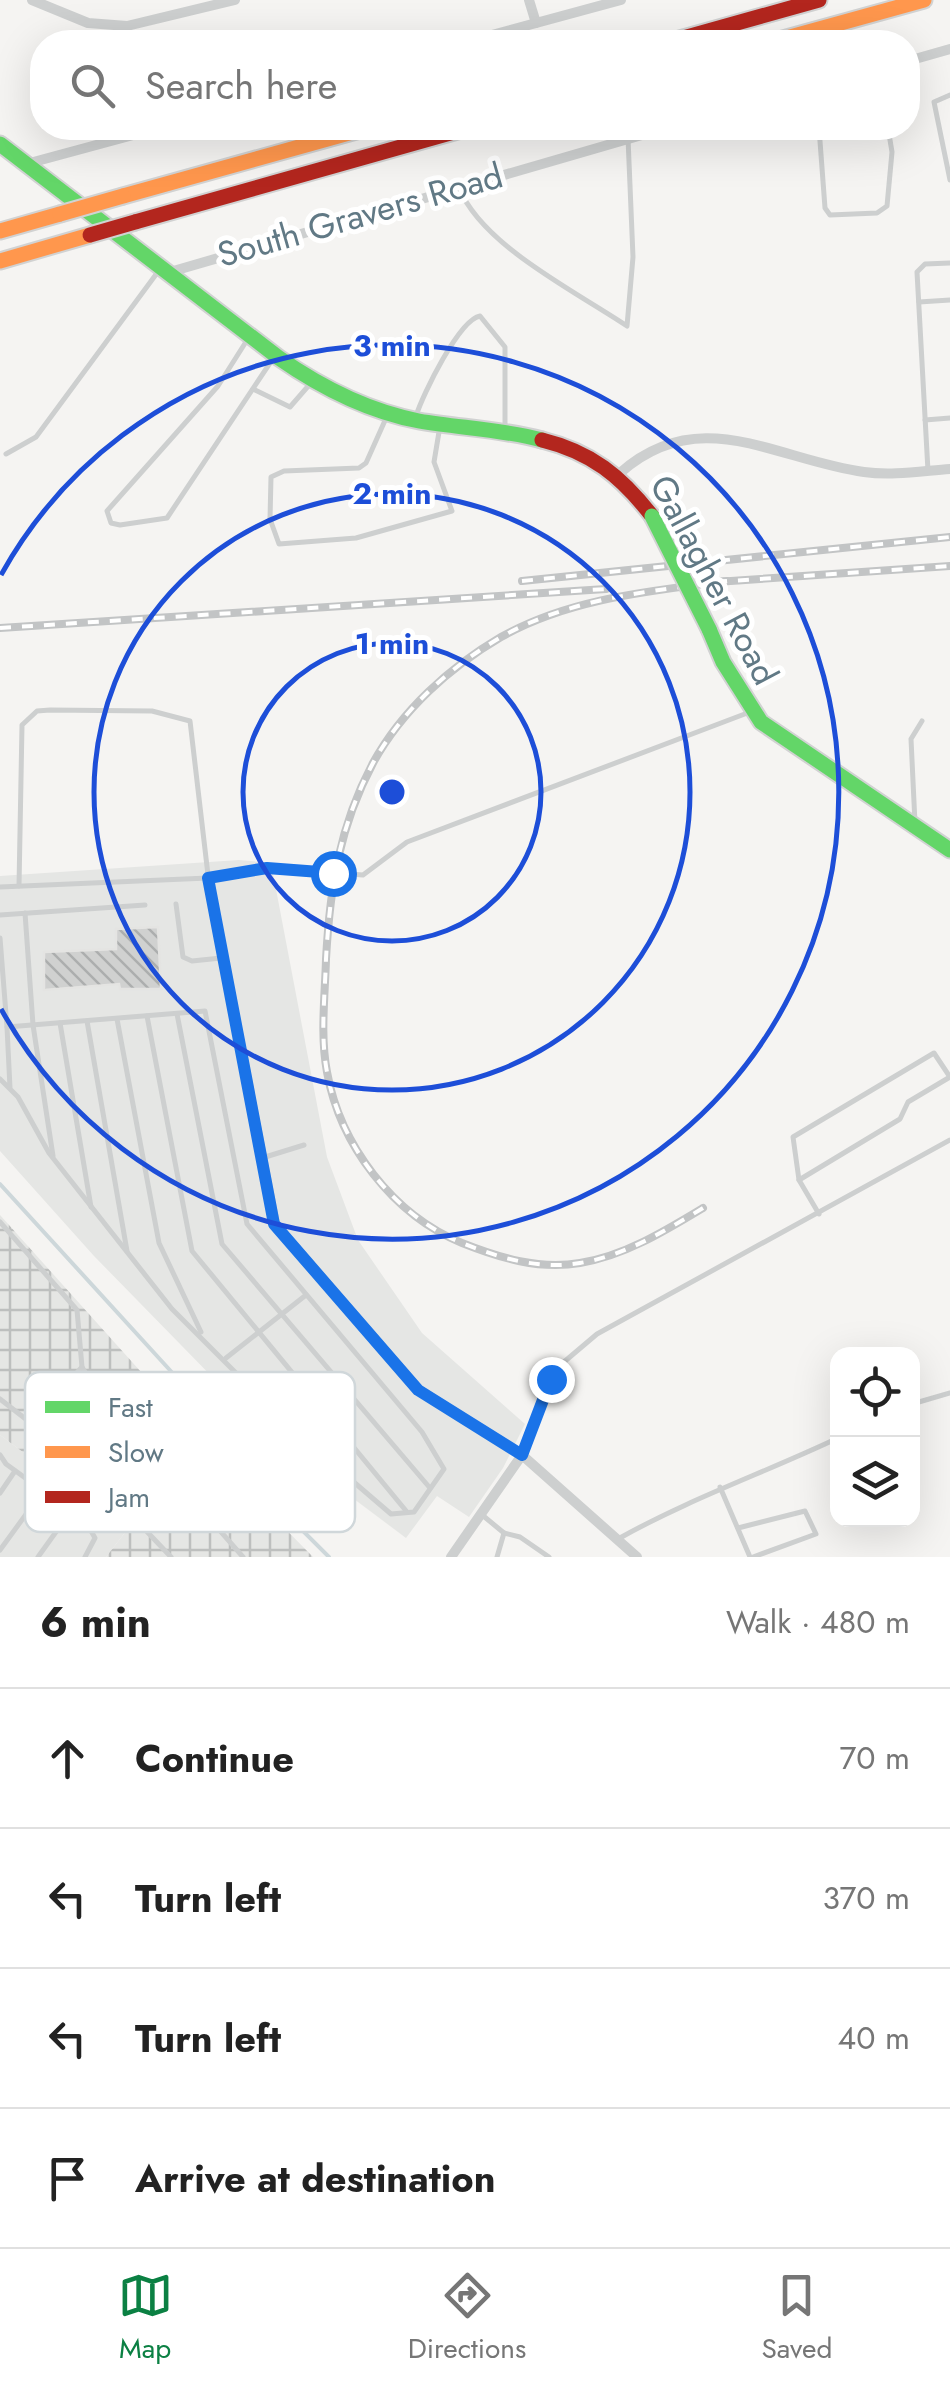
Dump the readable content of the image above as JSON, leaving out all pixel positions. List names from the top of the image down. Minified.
{"streets":{"main road":["Gallagher Road"],"street":["South Gravers Road"]},"crossings":[["South Gravers Road","Gallagher Road"]],"legend":["Fast","Slow","Jam"],"page":{"search":"Search here","heading":["6 min","Walk · 480 m"],"list":[["Continue","70 m"],["Turn left","370 m"],["Turn left","40 m"],"Arrive at destination"],"nav":["Map","Directions","Saved"]},"rings":["3 min","2 min","1 min"]}
